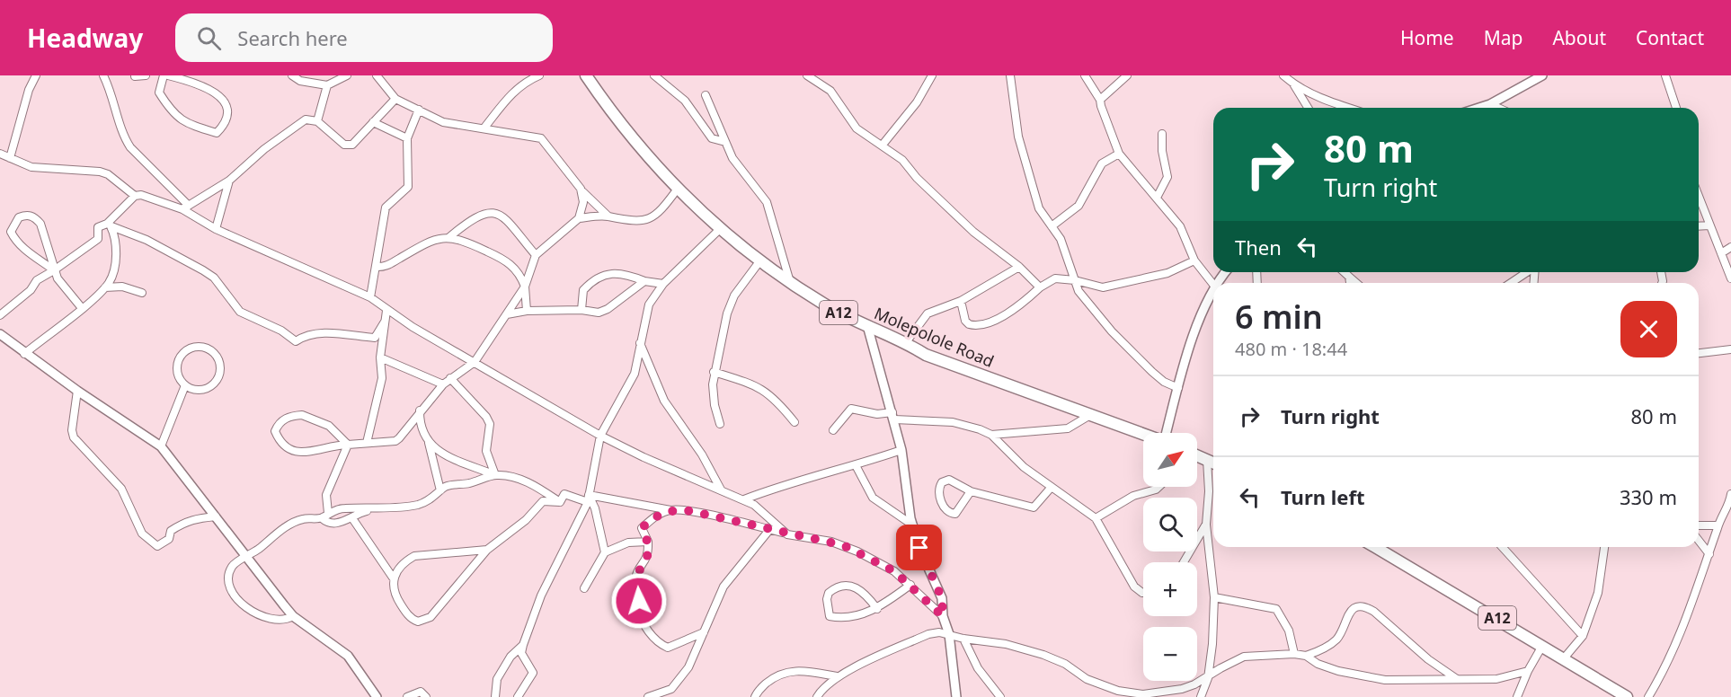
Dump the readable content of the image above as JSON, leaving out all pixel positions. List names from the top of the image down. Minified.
{"streets":{"main road":["A12","Molepolole Road"]},"north":"top right","page":{"header":"Headway","search":"Search here","nav":["Home","Map","About","Contact"],"turn":["80 m","Turn right"],"then":"Then","heading":["6 min","480 m · 18:44"],"list":[{"name":"Turn right","value":"80 m"},{"name":"Turn left","value":"330 m"}],"map_buttons":["+","−"]}}
